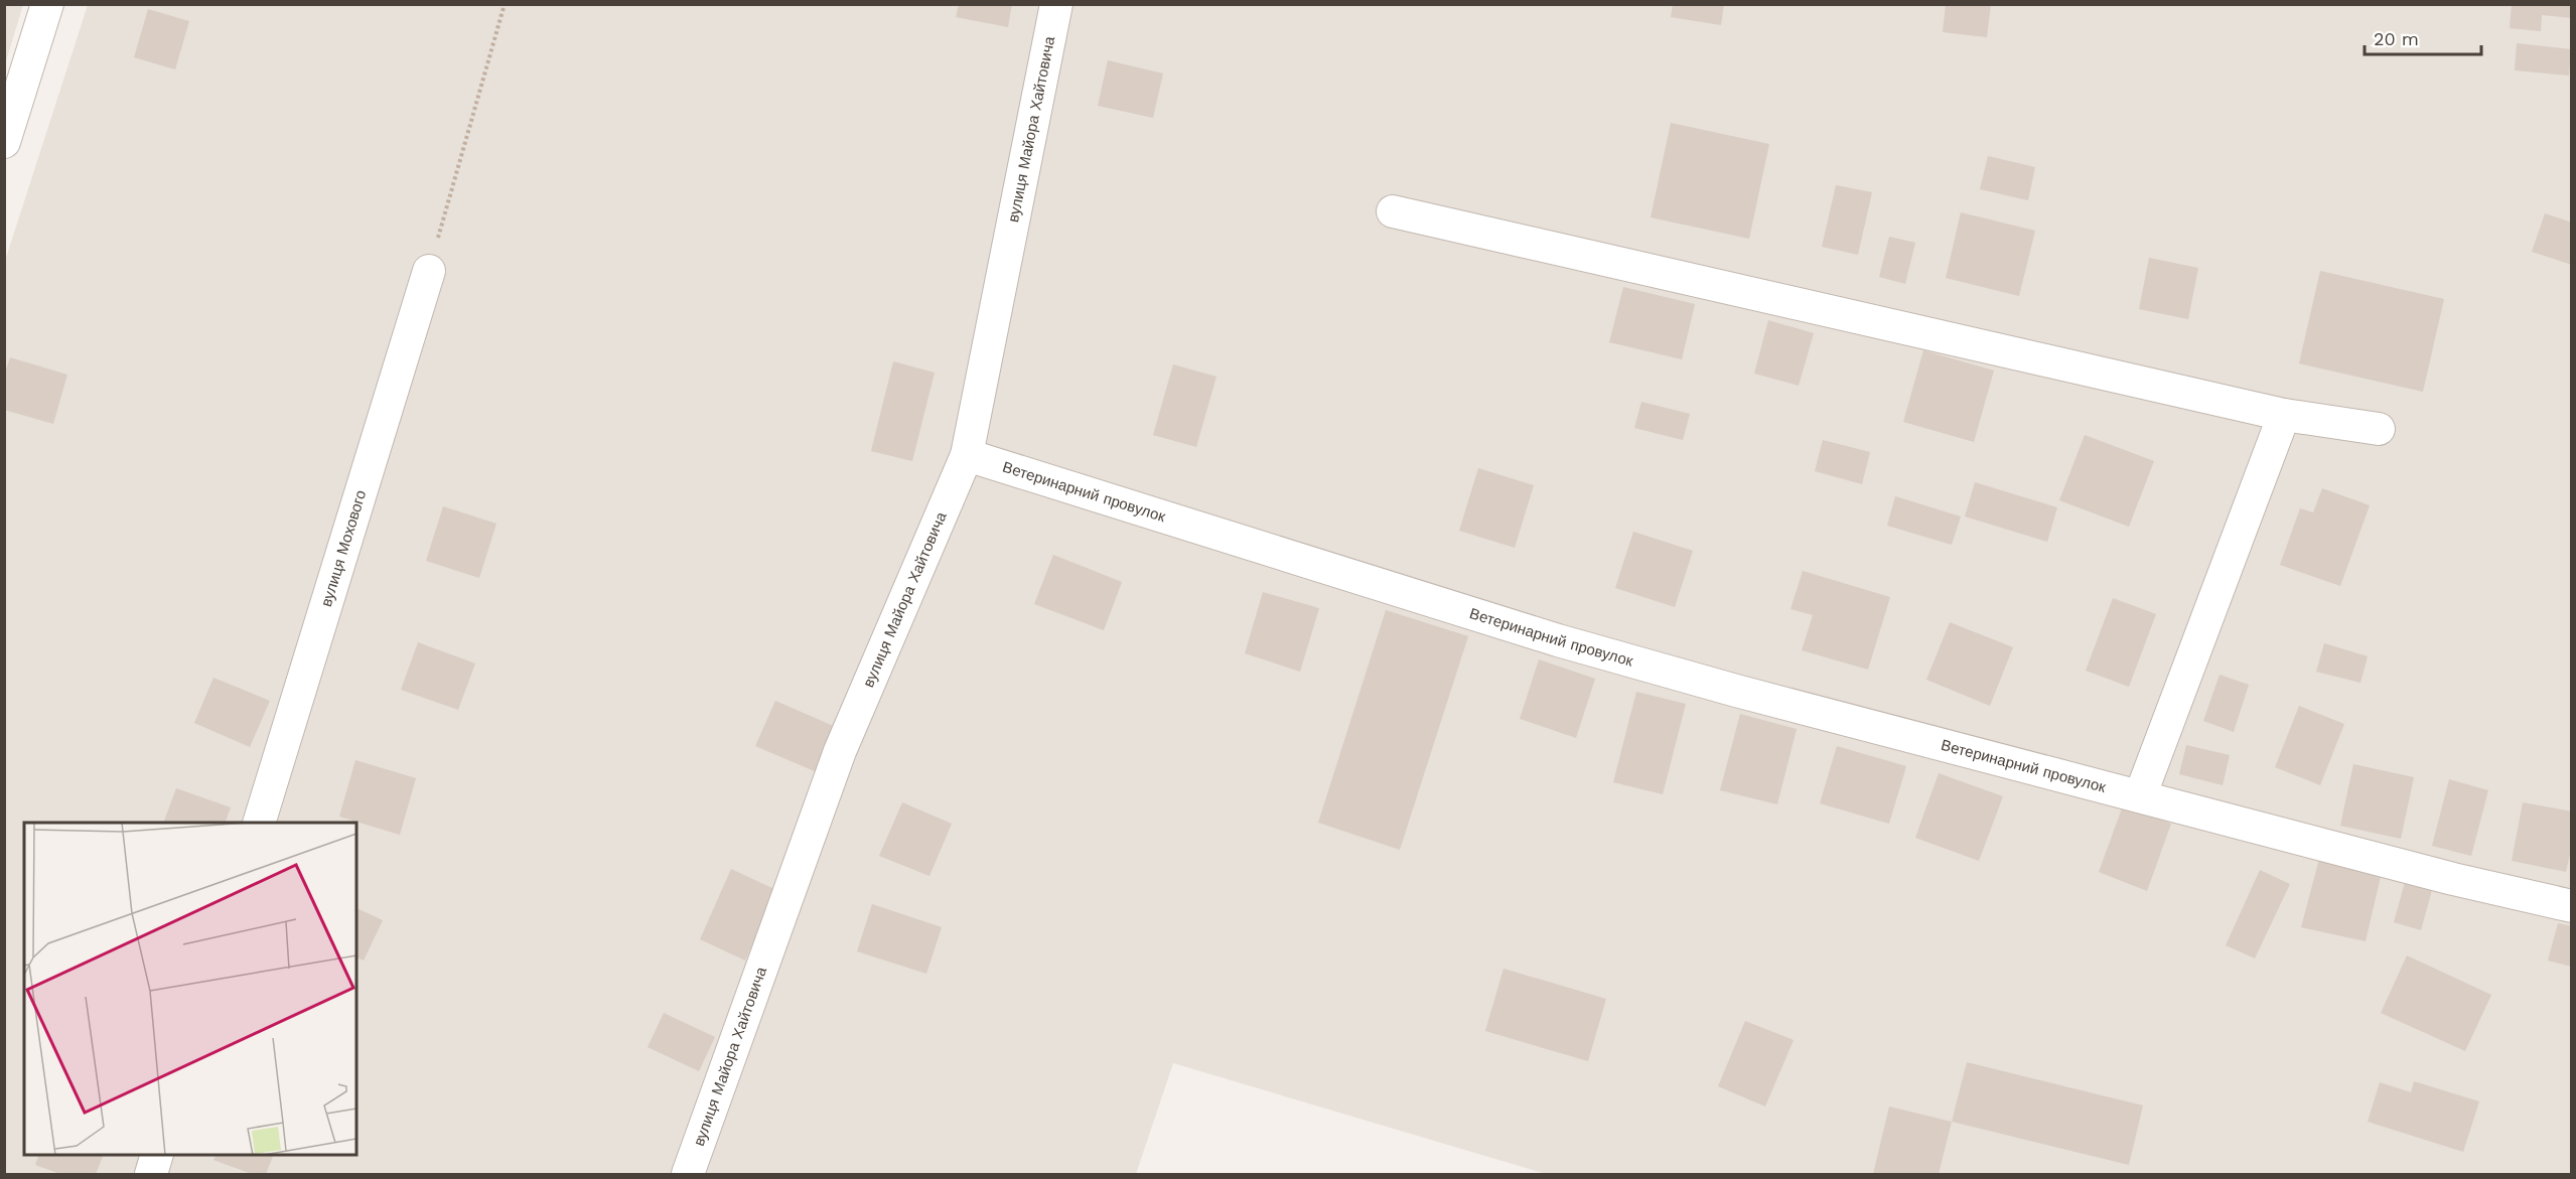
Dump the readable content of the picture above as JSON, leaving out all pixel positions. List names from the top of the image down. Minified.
{"streets":{"street":["вулиця Майора Хайтовича","Ветеринарний провулок","вулиця Мохового"]},"crossings":[["вулиця Майора Хайтовича","Ветеринарний провулок"]],"scale_bar":"20 m"}
